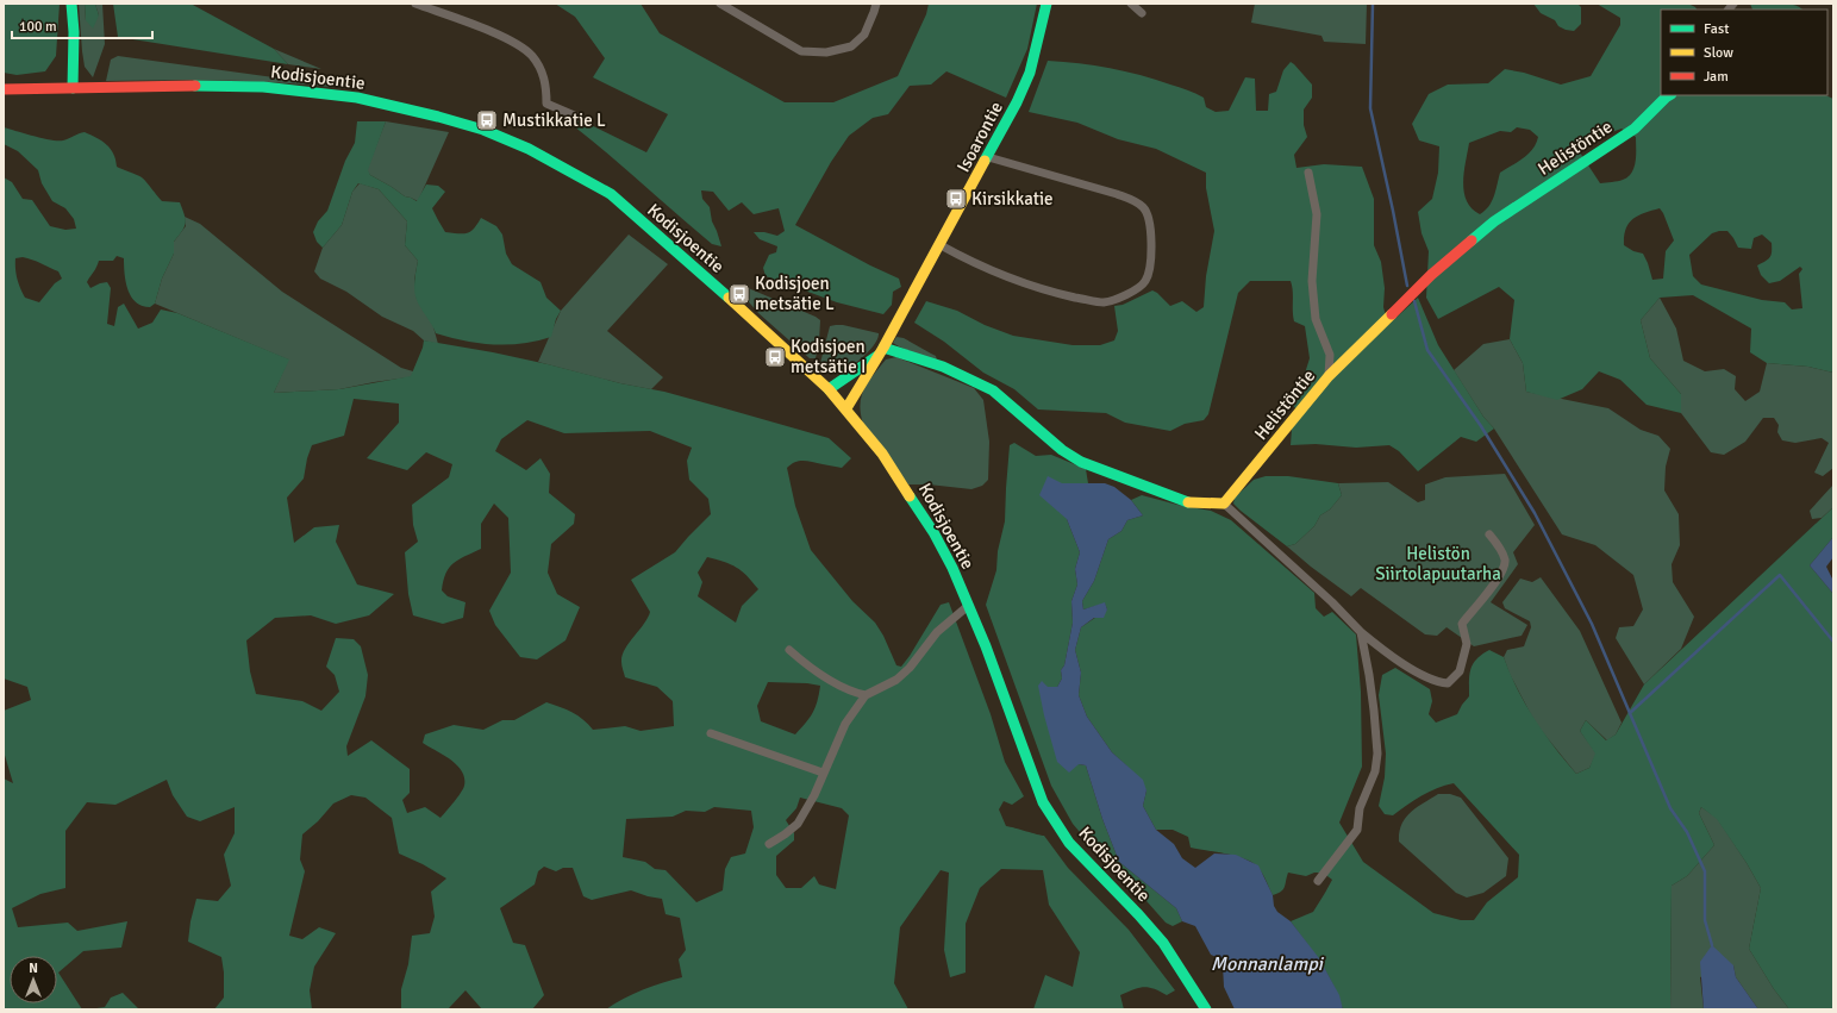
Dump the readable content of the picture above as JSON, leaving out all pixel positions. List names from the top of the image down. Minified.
{"streets":{"street":["Kodisjoentie","Isoarontie","Helistöntie"]},"crossings":[["Kodisjoentie","Isoarontie"]],"water":["Monnanlampi"],"parks":["Helistön Siirtolapuutarha"],"places":{"bus stop":["Mustikkatie L","Kirsikkatie","Kodisjoen metsätie L","Kodisjoen metsätie I"]},"legend":["Fast","Slow","Jam"],"scale_bar":"100 m","north":"top"}
